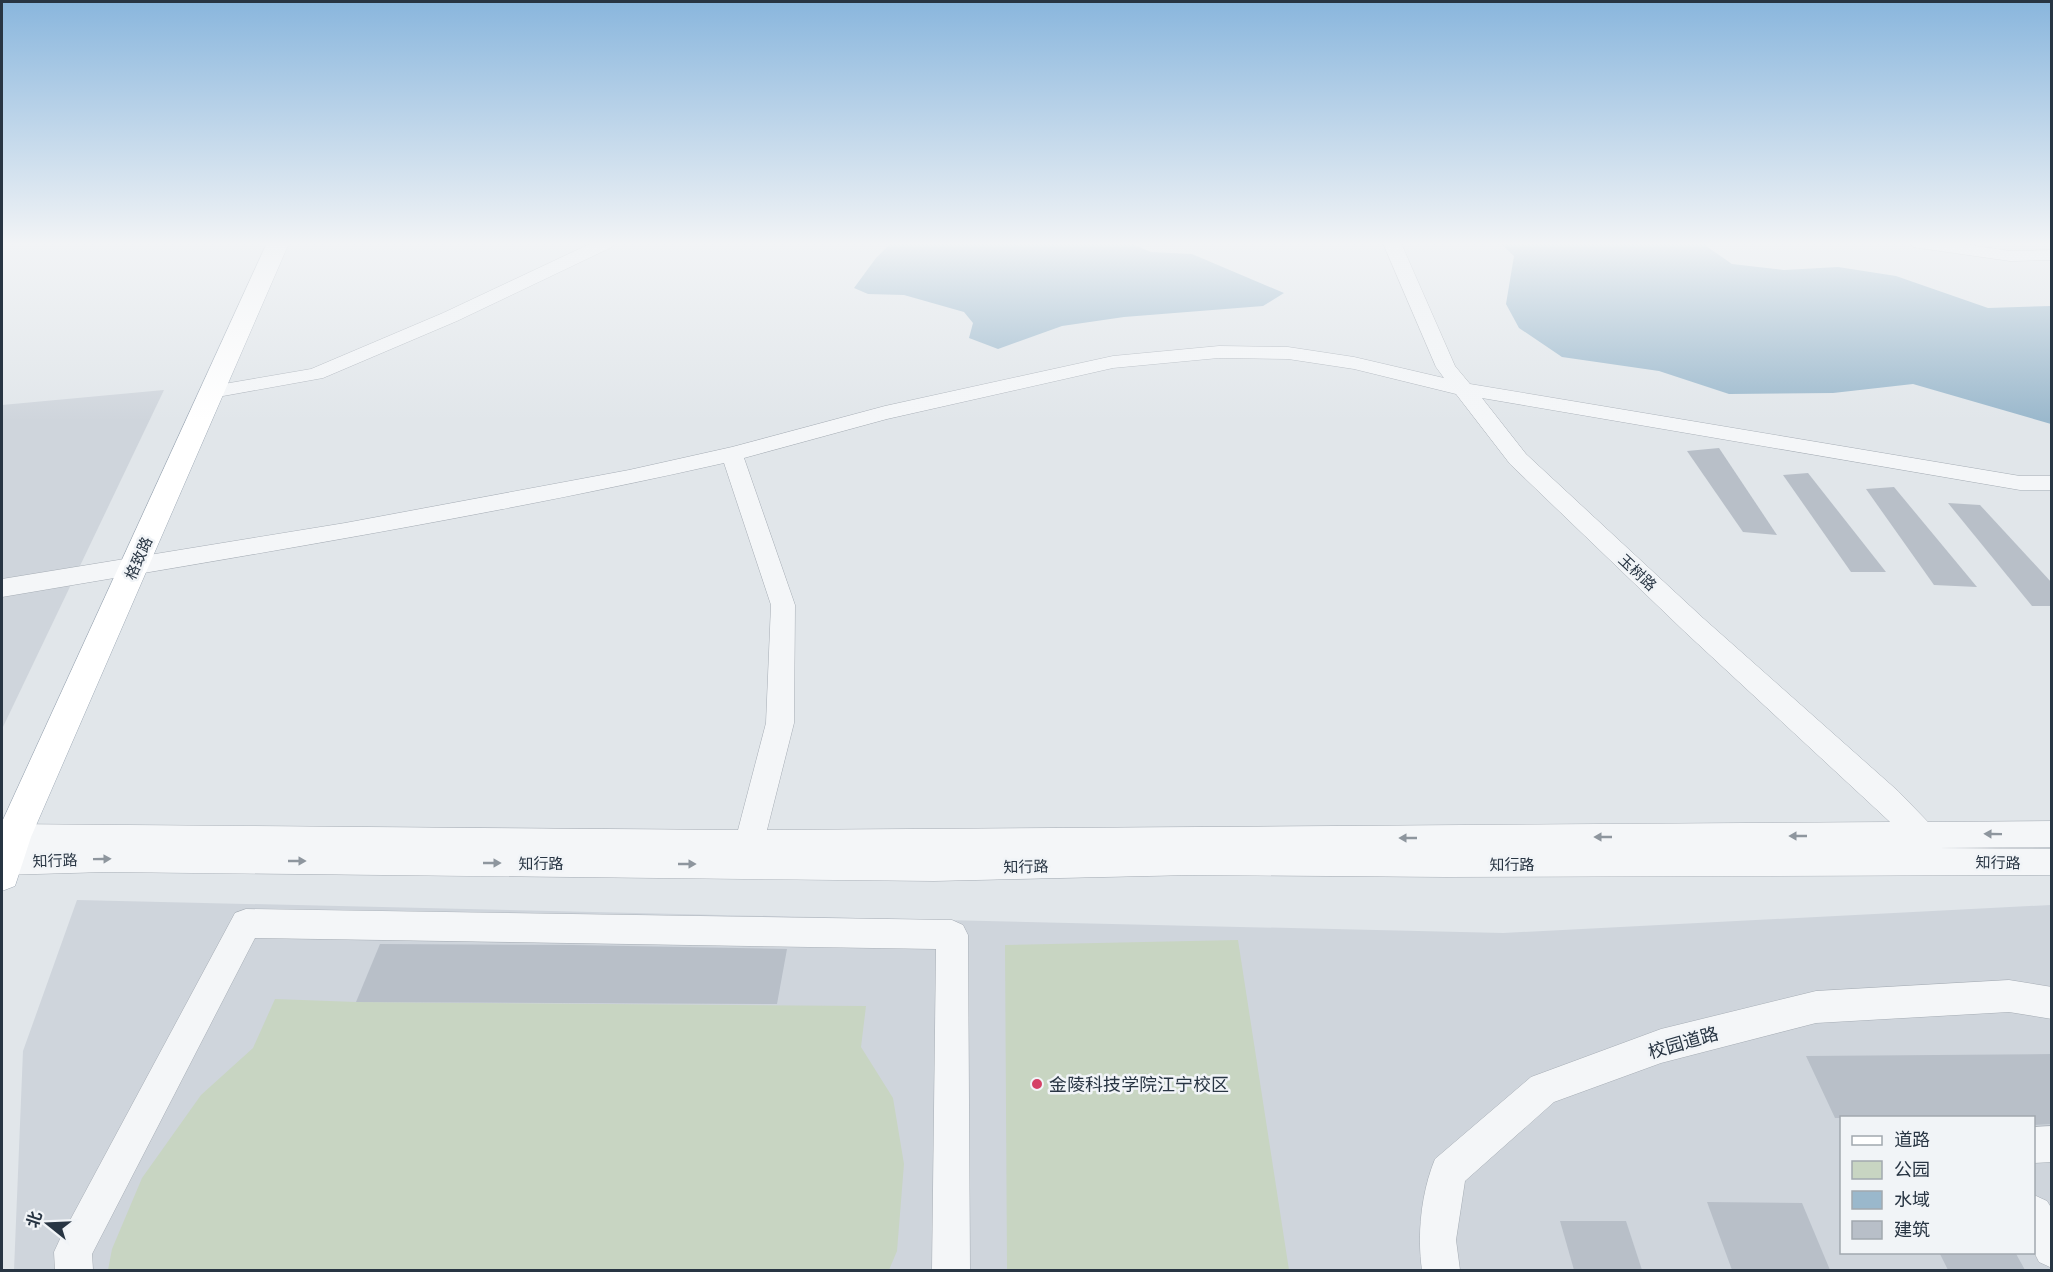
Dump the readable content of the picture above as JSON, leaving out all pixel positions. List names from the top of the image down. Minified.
{"streets":{"main road":["格致路"],"street":["玉树路","知行路","校园道路"]},"crossings":[["格致路","知行路"],["玉树路","知行路"]],"places":["金陵科技学院江宁校区"],"legend":["道路","公园","水域","建筑"],"north":"left"}
